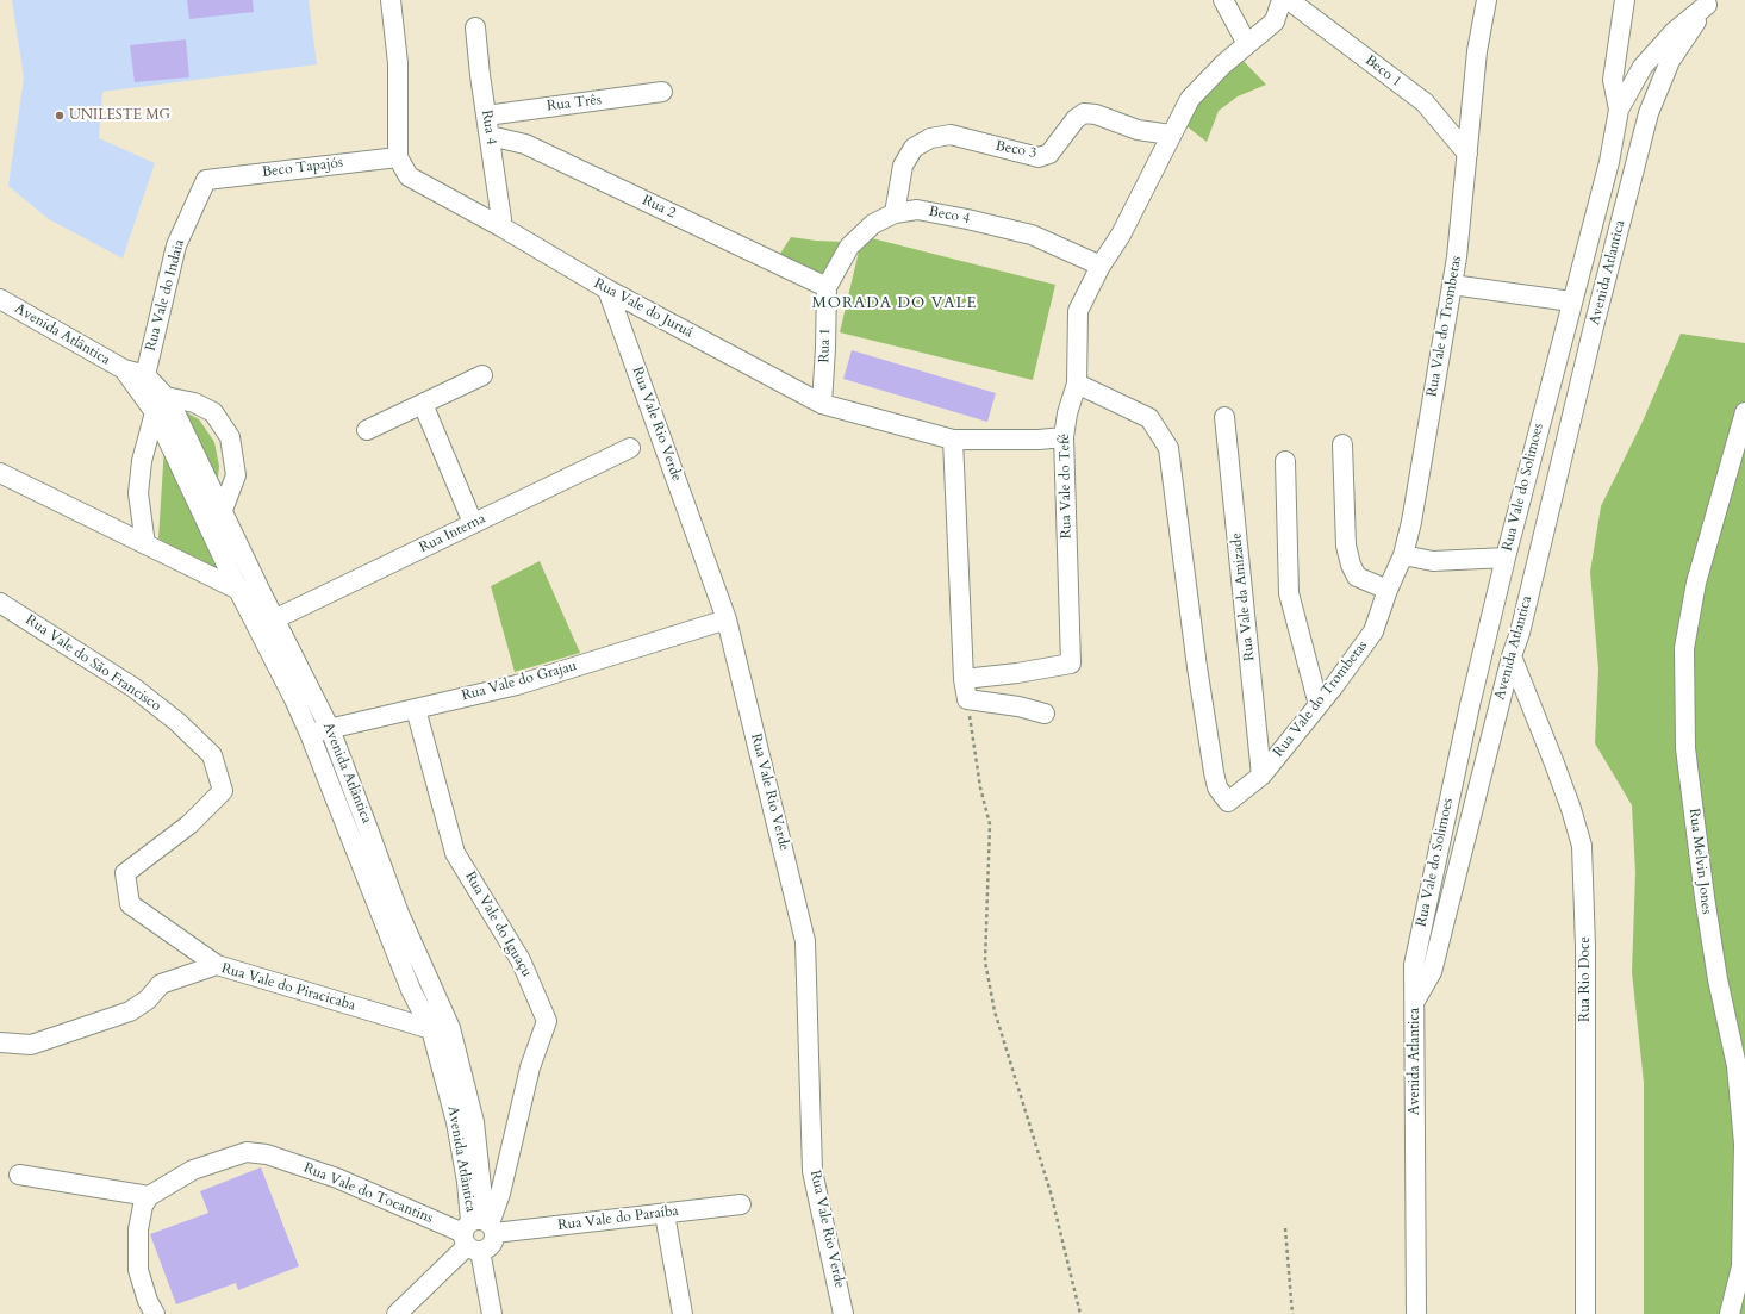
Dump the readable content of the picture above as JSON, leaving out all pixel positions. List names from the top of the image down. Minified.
{"streets":{"street":["Beco 1","Rua Três","Rua 4","Beco 3","Beco Tapajós","Rua 2","Beco 4","Avenida Atlantica","Rua Vale do Indaia","Rua Vale do Juruá","Rua Vale do Trombetas","Avenida Atlântica","Rua 1","Rua Vale Rio Verde","Rua Vale do Tefé","Rua Vale do Solimoes","Rua Interna","Rua Vale da Amizade","Rua Vale do São Francisco","Rua Vale do Grajau","Rua Melvin Jones","Rua Vale do Iguaçu","Rua Rio Doce","Rua Vale do Piracicaba","Rua Vale do Tocantins","Rua Vale do Paraíba"]},"crossings":[["Beco 1","Rua Vale do Trombetas"],["Rua Três","Rua 4"],["Rua 4","Rua 2"],["Rua 4","Rua Vale do Juruá"],["Beco 3","Beco 4"],["Beco 3","Rua Vale do Tefé"],["Beco Tapajós","Rua Vale do Indaia"],["Beco Tapajós","Rua Vale do Juruá"],["Rua 2","Beco 4"],["Rua 2","Rua 1"],["Beco 4","Rua 1"],["Beco 4","Rua Vale do Tefé"],["Avenida Atlantica","Rua Vale do Solimoes"],["Avenida Atlantica","Rua Rio Doce"],["Rua Vale do Indaia","Avenida Atlântica"],["Rua Vale do Juruá","Rua 1"],["Rua Vale do Juruá","Rua Vale Rio Verde"],["Rua Vale do Juruá","Rua Vale do Tefé"],["Rua Vale do Trombetas","Rua Vale do Tefé"],["Rua Vale do Trombetas","Rua Vale da Amizade"],["Avenida Atlântica","Rua Interna"],["Avenida Atlântica","Rua Vale do Grajau"],["Avenida Atlântica","Rua Vale do Iguaçu"],["Avenida Atlântica","Rua Vale do Piracicaba"],["Avenida Atlântica","Rua Vale do Tocantins"],["Avenida Atlântica","Rua Vale do Paraíba"],["Rua Vale Rio Verde","Rua Vale do Grajau"],["Rua Vale do São Francisco","Rua Vale do Piracicaba"],["Rua Vale do Grajau","Rua Vale do Iguaçu"],["Rua Vale do Iguaçu","Rua Vale do Tocantins"],["Rua Vale do Iguaçu","Rua Vale do Paraíba"],["Rua Vale do Tocantins","Rua Vale do Paraíba"]],"districts":["MORADA DO VALE"],"places":["UNILESTE MG"]}
